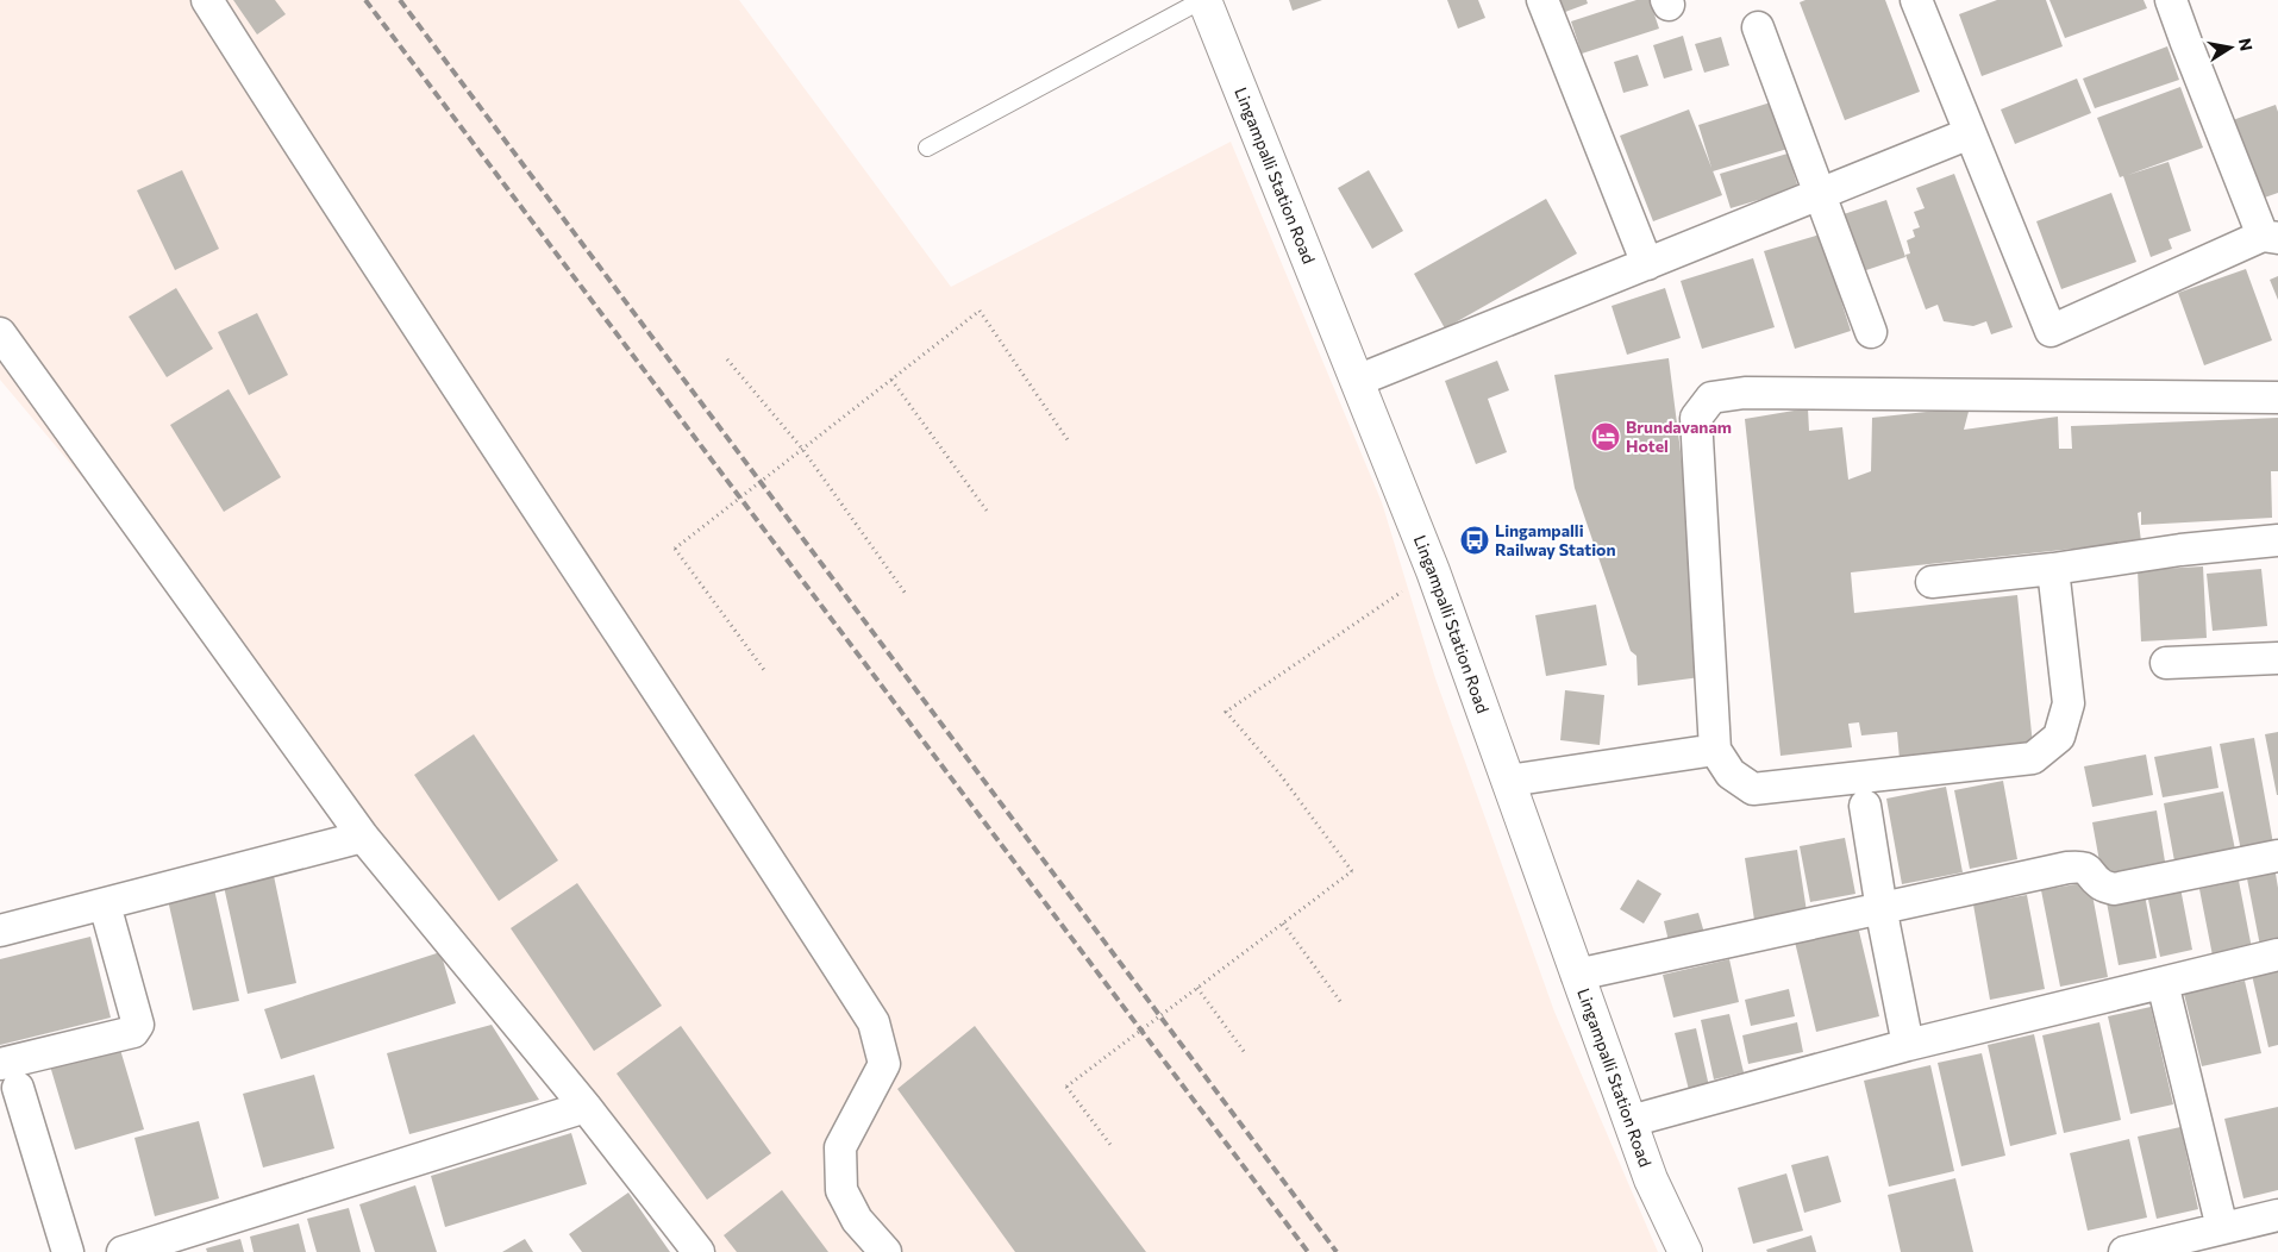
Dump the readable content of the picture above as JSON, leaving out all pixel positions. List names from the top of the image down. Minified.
{"streets":{"street":["Lingampalli Station Road"]},"places":{"hotel":["Brundavanam Hotel"],"bus stop":["Lingampalli Railway Station"]},"north":"right"}
